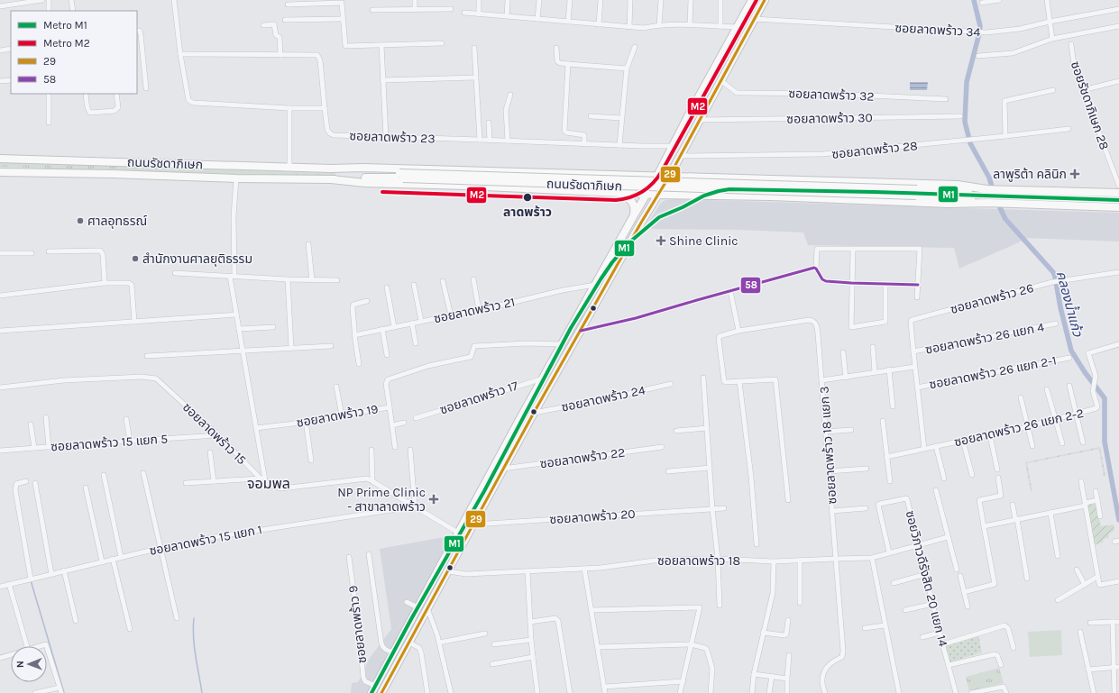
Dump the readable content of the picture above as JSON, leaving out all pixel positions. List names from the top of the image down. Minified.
{"streets":{"main road":["ถนนรัชดาภิเษก"],"street":["ซอยลาดพร้าว 34","ซอยลาดพร้าว 32","ซอยรัชดาภิเษก 28","ซอยลาดพร้าว 30","ซอยลาดพร้าว 23","ซอยลาดพร้าว 28","ซอยลาดพร้าว 26","ซอยลาดพร้าว 21","ซอยลาดพร้าว 26 แยก 4","ซอยลาดพร้าว 26 แยก 2-1","ซอยลาดพร้าว 17","ซอยลาดพร้าว 24","ซอยลาดพร้าว 19","ซอยลาดพร้าว 26 แยก 2-2","ซอยลาดพร้าว 15","ซอยลาดพร้าว 15 แยก 5","ซอยลาดพร้าว 18 แยก 3","ซอยลาดพร้าว 22","ซอยลาดพร้าว 20","ซอยลาดพร้าว 15 แยก 1","ซอยลาดพร้าว 18","ซอยวิภาวดีรังสิต 20 แยก 14","ซอยลาดพร้าว 9"]},"crossings":[["ซอยลาดพร้าว 26","ซอยลาดพร้าว 26 แยก 4"],["ซอยลาดพร้าว 26","ซอยลาดพร้าว 26 แยก 2-1"],["ซอยลาดพร้าว 26","ซอยลาดพร้าว 26 แยก 2-2"],["ซอยลาดพร้าว 26","ซอยลาดพร้าว 18 แยก 3"],["ซอยลาดพร้าว 15","ซอยลาดพร้าว 15 แยก 5"],["ซอยลาดพร้าว 15","ซอยลาดพร้าว 15 แยก 1"],["ซอยลาดพร้าว 18 แยก 3","ซอยลาดพร้าว 18"],["ซอยลาดพร้าว 18","ซอยวิภาวดีรังสิต 20 แยก 14"]],"districts":["จอมพล"],"water":["คลองน้ำแก้ว"],"places":{"health":["ลาพูริต้า คลินิก","Shine Clinic","NP Prime Clinic - สาขาลาดพร้าว"],"other":["ลาดพร้าว","ศาลอุทธรณ์","สำนักงานศาลยุติธรรม"]},"lines":["metro line M2","transit line 29","metro line M1","transit line 58"],"legend":["Metro M1","Metro M2","29","58"],"north":"left"}
